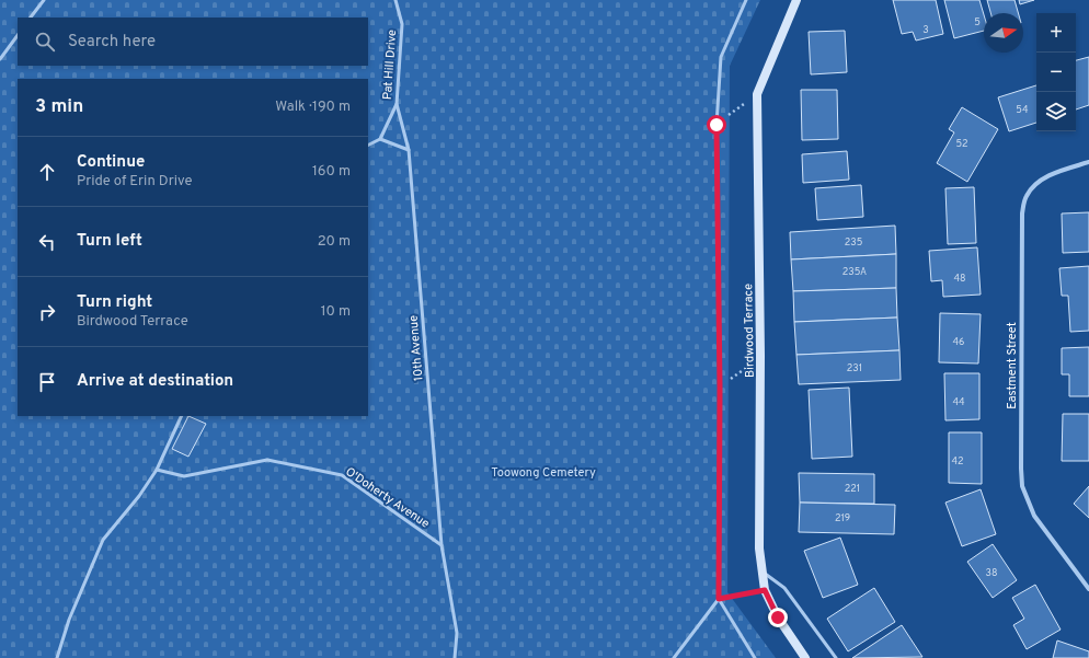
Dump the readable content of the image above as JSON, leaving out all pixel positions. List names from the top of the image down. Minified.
{"streets":{"main road":["Birdwood Terrace"],"street":["Eastment Street"],"lane":["Pat Hill Drive","10th Avenue","O'Doherty Avenue"]},"crossings":[["Pat Hill Drive","10th Avenue"],["10th Avenue","O'Doherty Avenue"]],"parks":["Toowong Cemetery"],"house_numbers":["5","3","54","52","235","235A","48","46","231","44","42","221","219","38"],"north":"right","page":{"map_buttons":["+","−"],"search":"Search here","heading":["3 min","Walk · 190 m"],"list":[["Continue","Pride of Erin Drive","160 m"],["Turn left","20 m"],["Turn right","Birdwood Terrace","10 m"],"Arrive at destination"]}}
